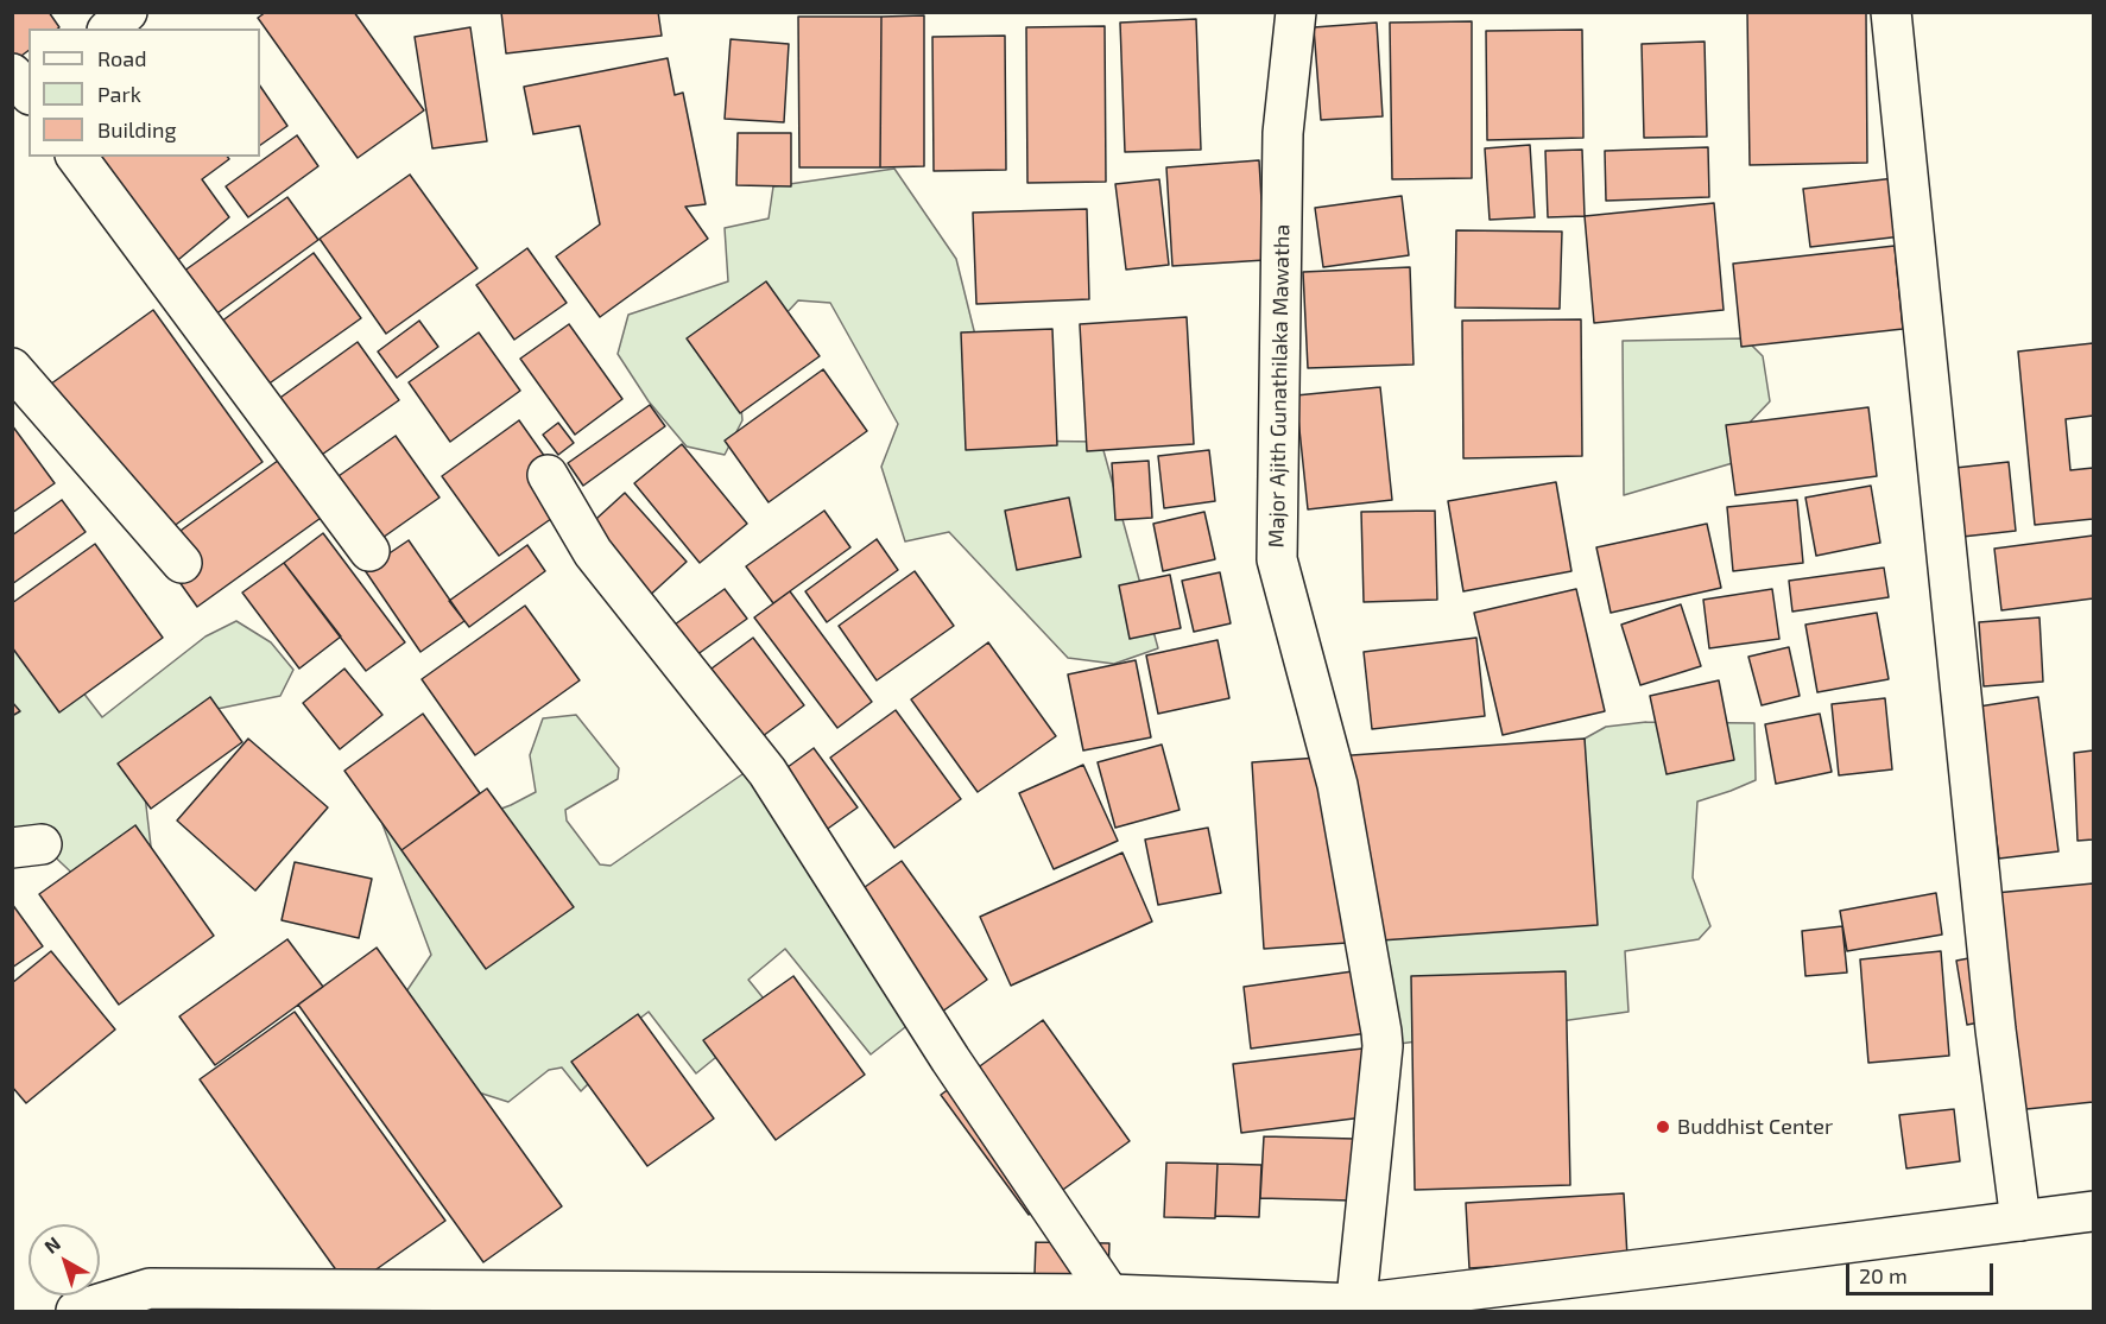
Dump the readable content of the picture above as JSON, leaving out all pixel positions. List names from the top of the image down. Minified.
{"streets":{"street":["Major Ajith Gunathilaka Mawatha"]},"places":["Buddhist Center"],"legend":["Road","Park","Building"],"scale_bar":"20 m","north":"top left"}
